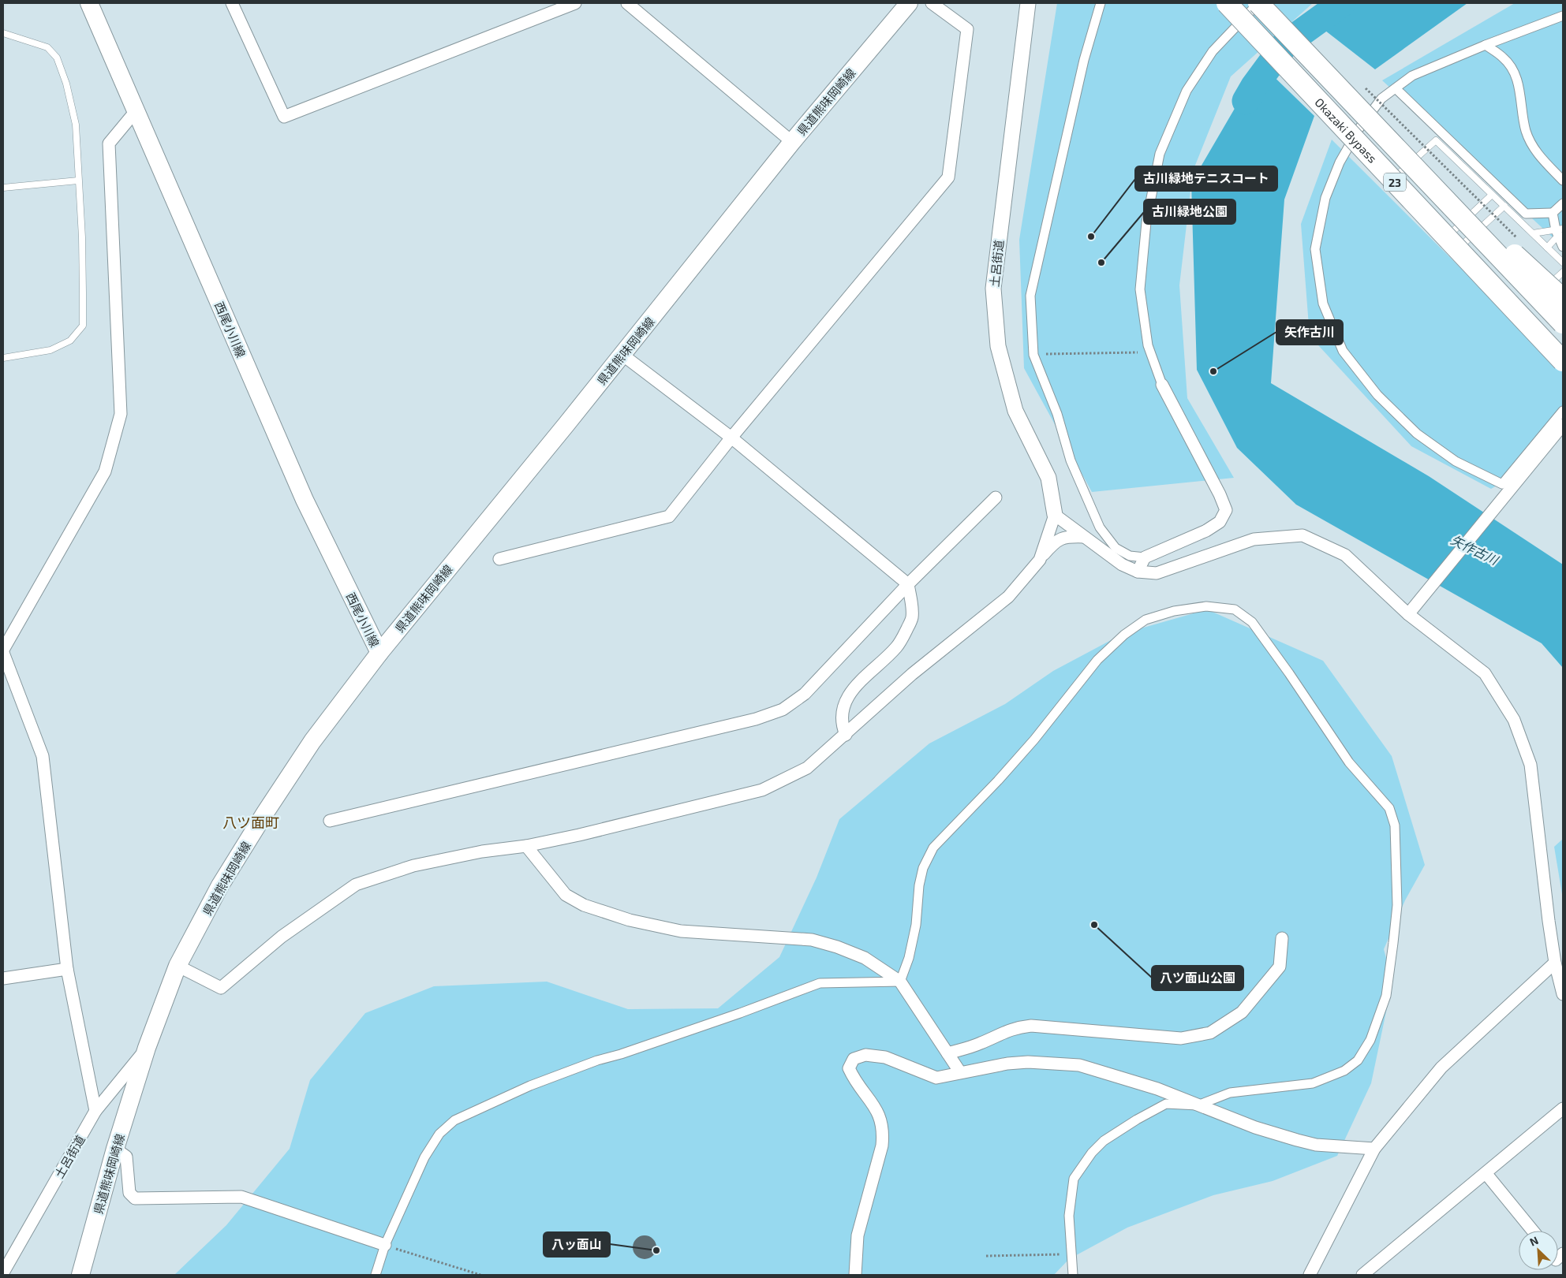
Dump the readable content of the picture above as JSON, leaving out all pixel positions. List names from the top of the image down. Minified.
{"streets":{"highway":["Okazaki Bypass","23"],"main road":["県道熊味岡崎線","西尾小川線"],"street":["土呂街道"]},"crossings":[["県道熊味岡崎線","土呂街道"],["県道熊味岡崎線","西尾小川線"],["Okazaki Bypass","23"]],"districts":["八ツ面町"],"water":["矢作古川"],"places":["古川緑地テニスコート","古川緑地公園","矢作古川","八ツ面山公園","八ッ面山"],"north":"top left"}
